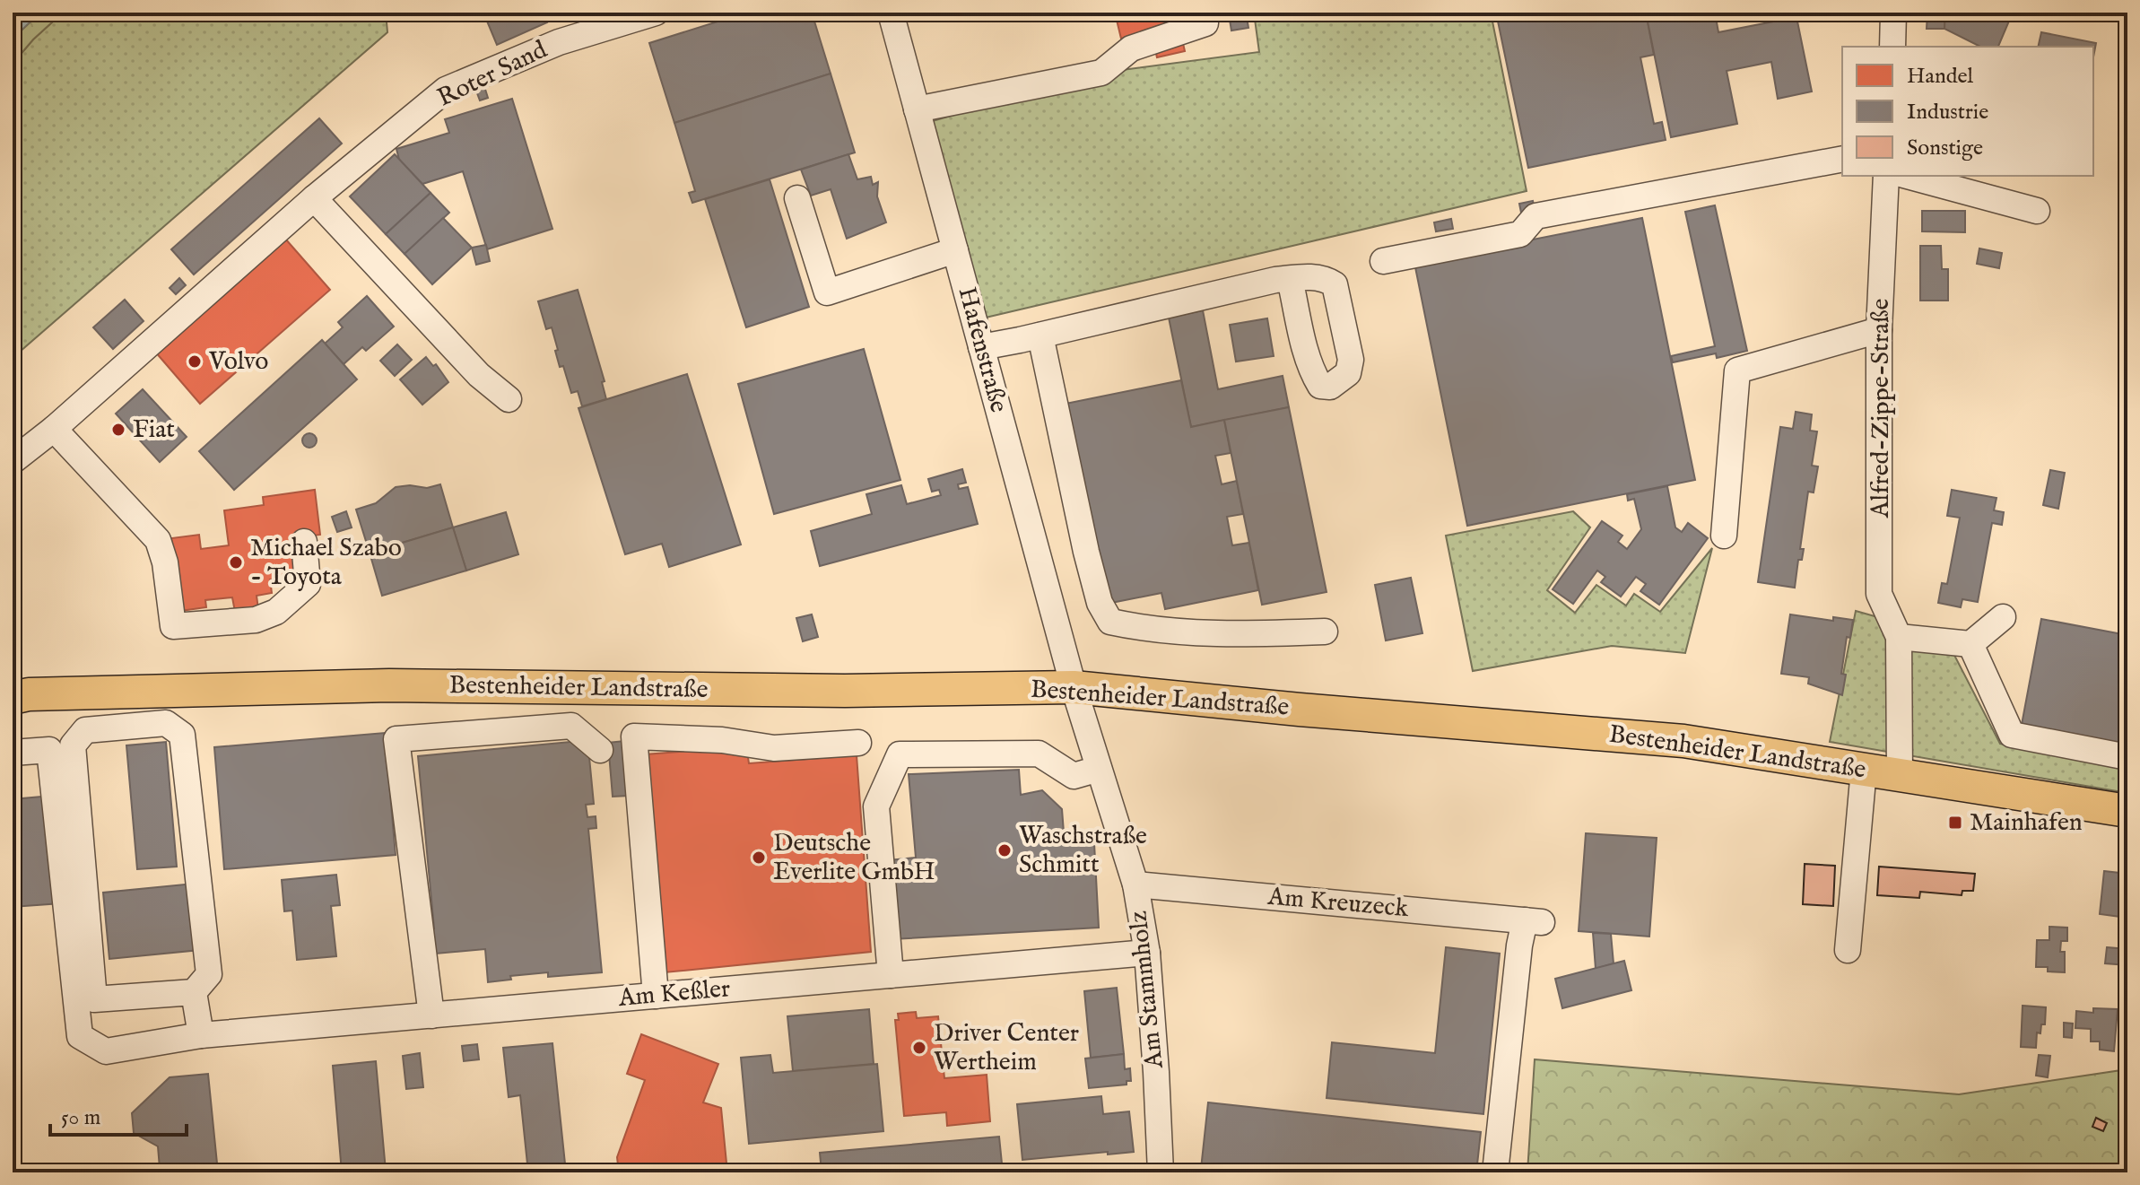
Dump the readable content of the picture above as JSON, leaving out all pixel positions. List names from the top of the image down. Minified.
{"streets":{"main road":["Bestenheider Landstraße"],"street":["Roter Sand","Hafenstraße","Alfred-Zippe-Straße","Am Kreuzeck","Am Stammholz","Am Keßler"]},"crossings":[["Hafenstraße","Bestenheider Landstraße"],["Hafenstraße","Am Stammholz"],["Bestenheider Landstraße","Am Stammholz"],["Am Kreuzeck","Am Stammholz"],["Am Stammholz","Am Keßler"]],"places":{"other":["Volvo","Fiat","Michael Szabo - Toyota","Waschstraße Schmitt","Deutsche Everlite GmbH","Driver Center Wertheim"],"transit":["Mainhafen"]},"legend":["Handel","Industrie","Sonstige"],"scale_bar":"50 m"}
